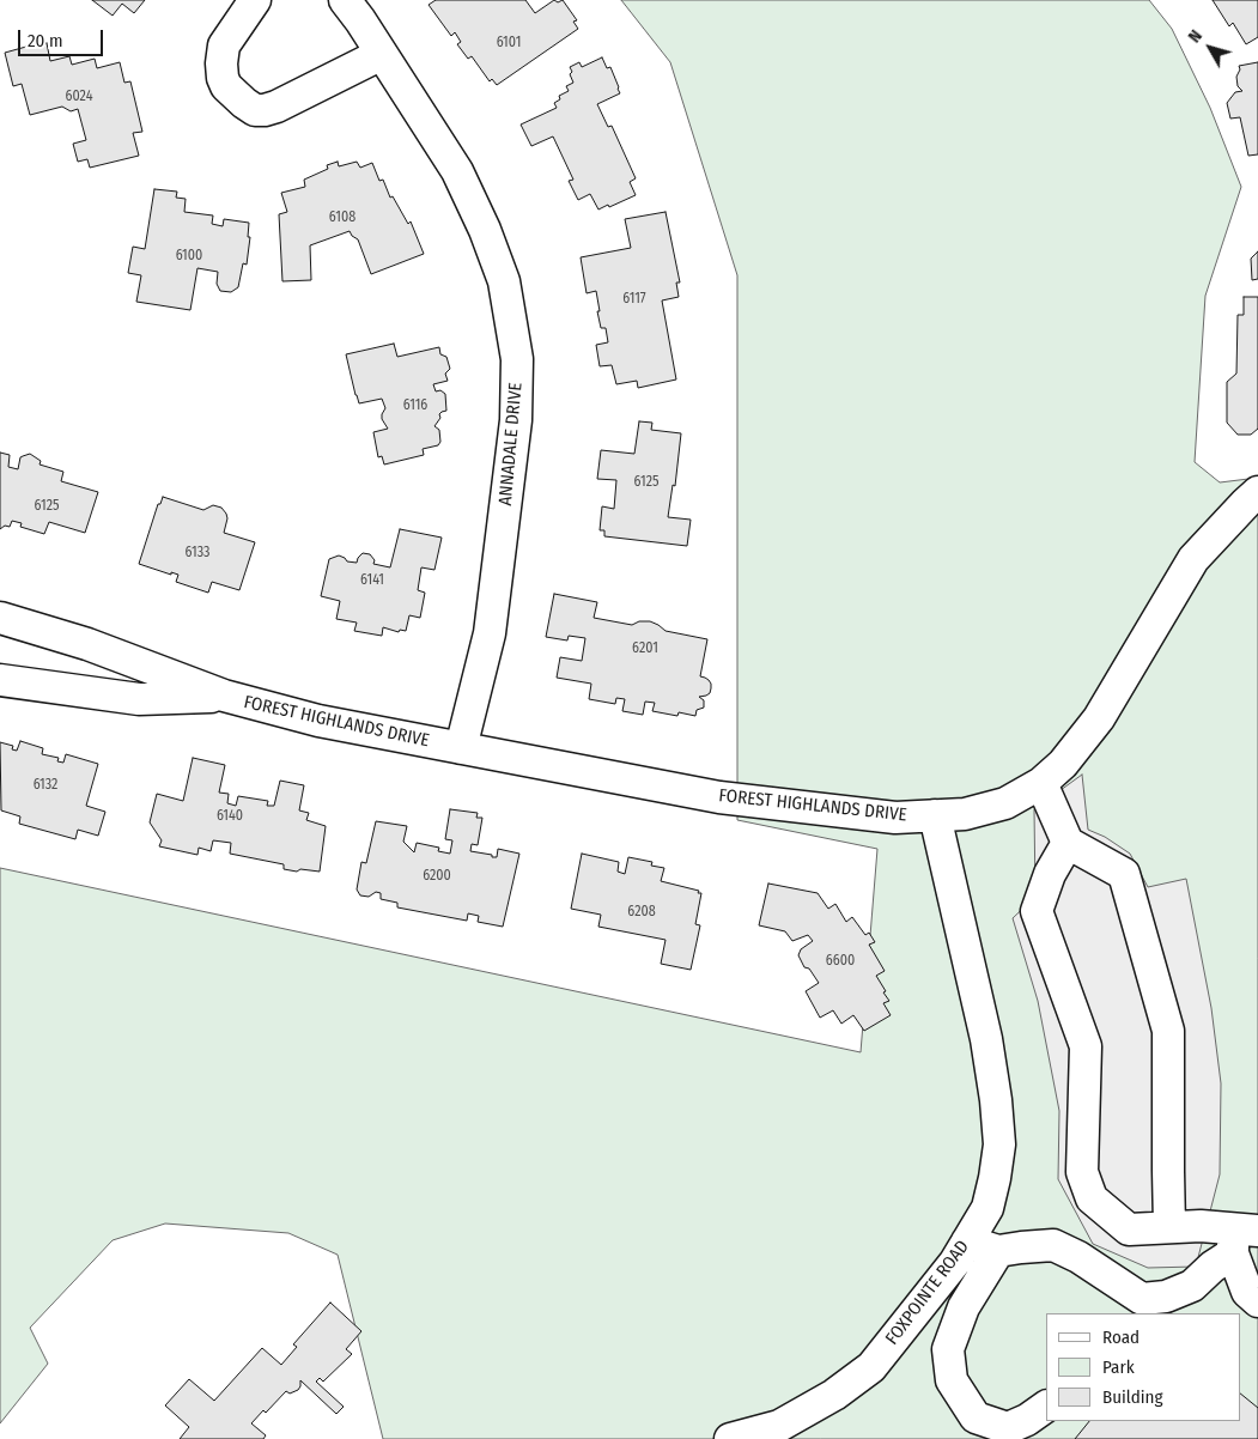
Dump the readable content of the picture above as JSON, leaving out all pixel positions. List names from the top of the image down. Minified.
{"streets":{"street":["ANNADALE DRIVE","FOREST HIGHLANDS DRIVE","FOXPOINTE ROAD"]},"crossings":[["ANNADALE DRIVE","FOREST HIGHLANDS DRIVE"],["FOREST HIGHLANDS DRIVE","FOXPOINTE ROAD"]],"house_numbers":["6101","6024","6108","6100","6117","6116","6125","6125","6133","6141","6201","6132","6140","6200","6208","6600"],"legend":["Road","Park","Building"],"scale_bar":"20 m","north":"top left"}
